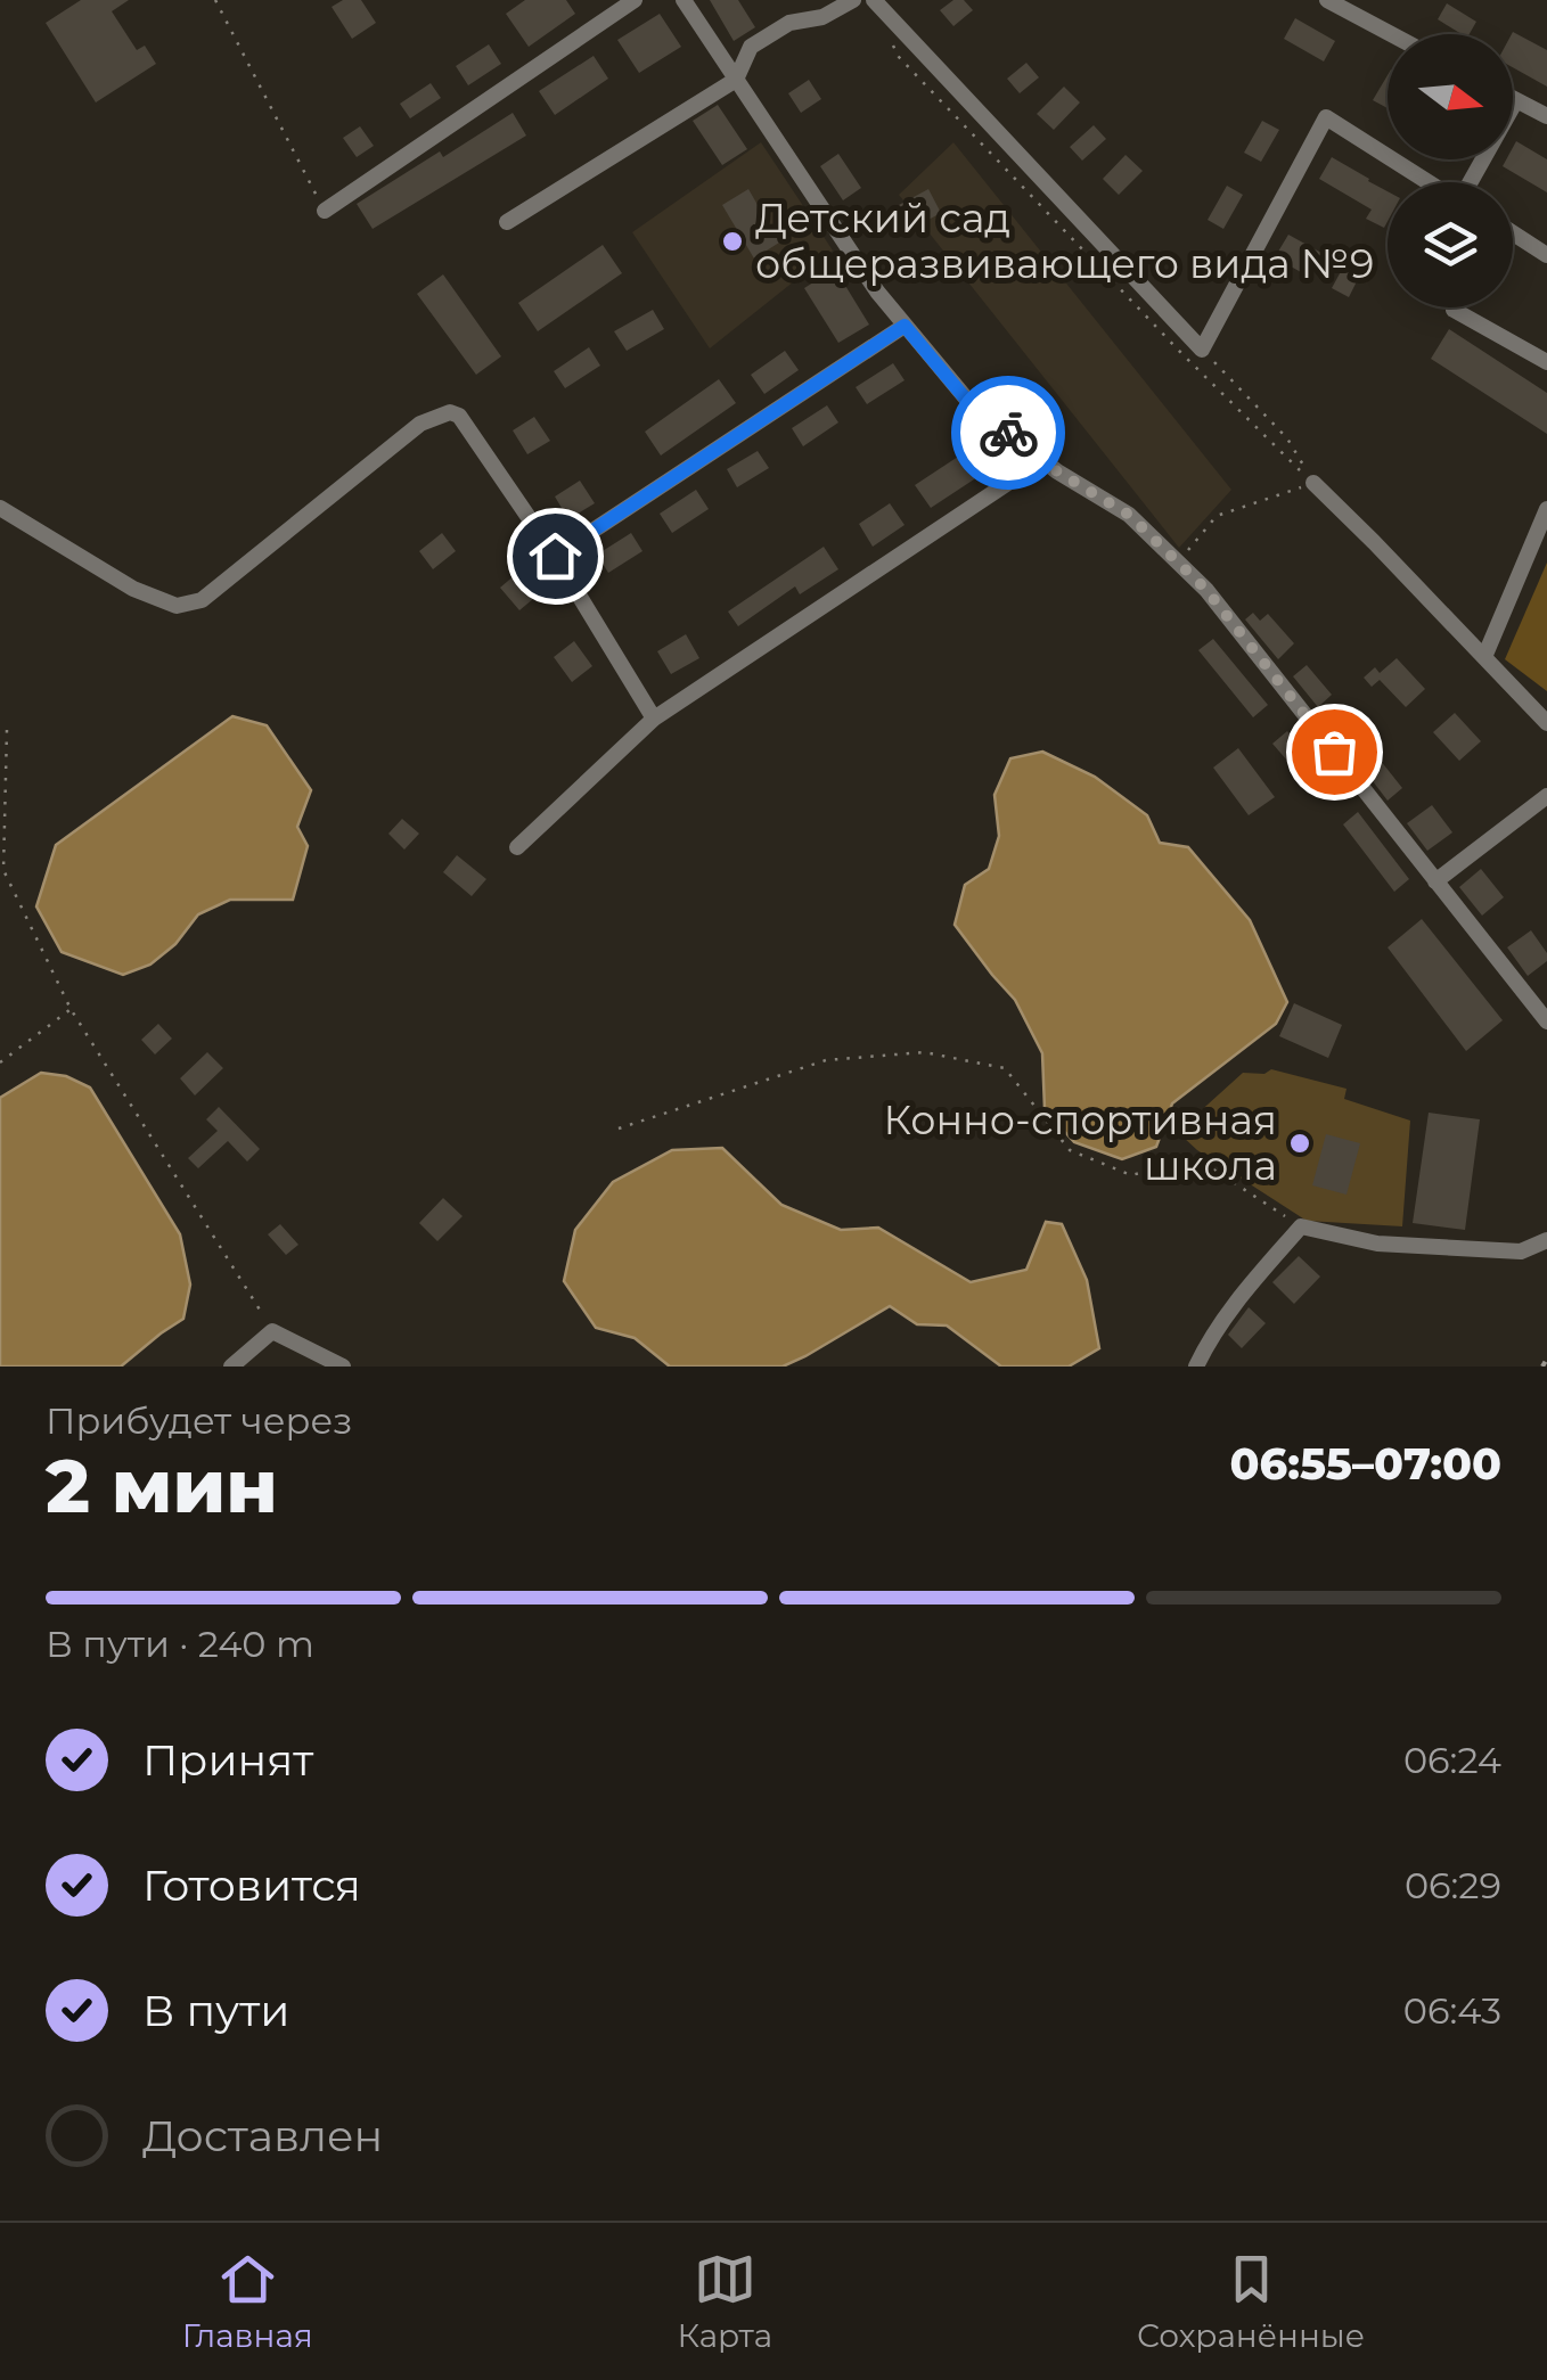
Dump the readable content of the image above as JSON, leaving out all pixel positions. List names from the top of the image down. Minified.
{"places":["Детский сад общеразвивающего вида №9","Конно-спортивная школа"],"north":"right","page":{"heading":["2 мин","Прибудет через","06:55–07:00"],"bar":"В пути · 240 m","list":[["Принят","06:24"],["Готовится","06:29"],["В пути","06:43"],"Доставлен"],"tabs":["Главная","Карта","Сохранённые"]}}
